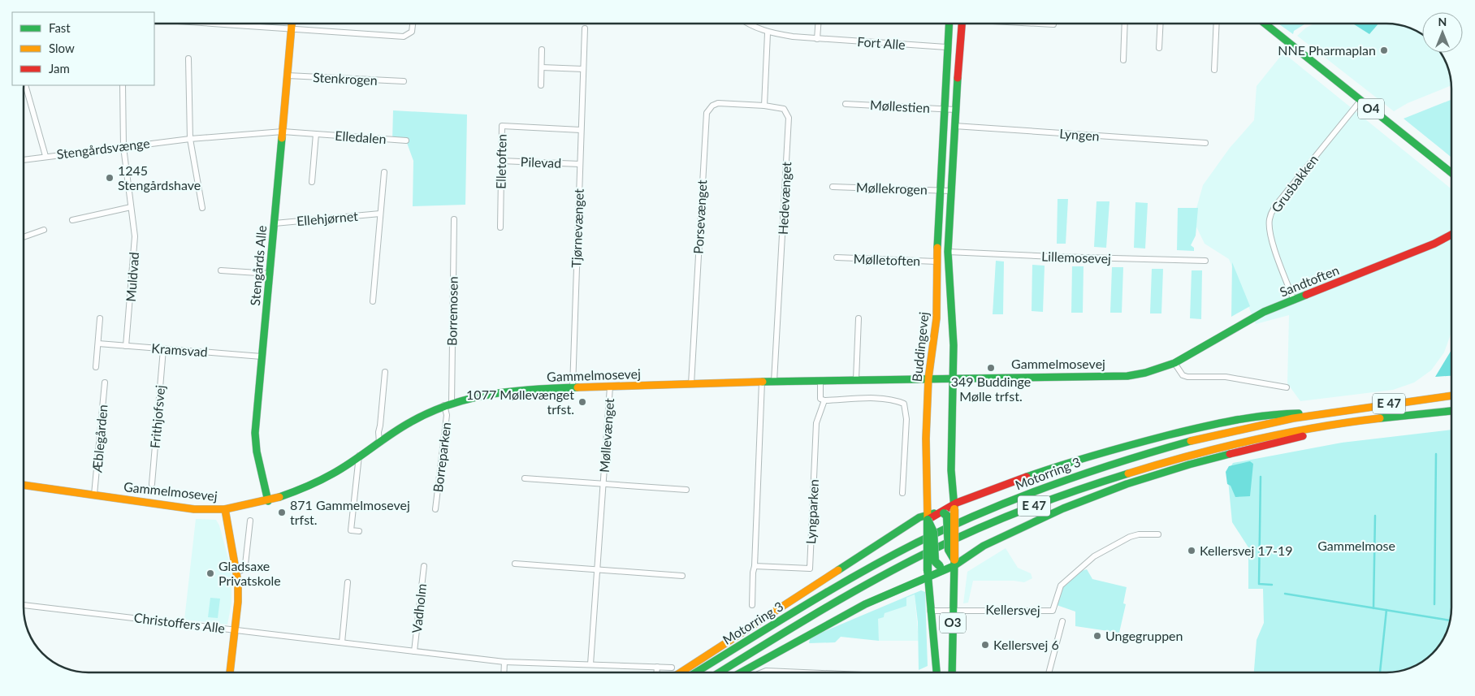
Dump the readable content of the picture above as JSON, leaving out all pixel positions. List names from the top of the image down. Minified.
{"streets":{"main road":["O4","Stengårds Alle","Sandtoften","Buddingevej","Gammelmosevej","E 47","Motorring 3","O3"],"street":["Fort Alle","Stenkrogen","Møllestien","Lyngen","Elledalen","Stengårdsvænge","Elletoften","Pilevad","Grusbakken","Møllekrogen","Hedevænget","Porsevænget","Ellehjørnet","Tjørnevænget","Lillemosevej","Mølletoften","Muldvad","Borremosen","Kramsvad","Frithjofsvej","Møllevænget","Æblegården","Borreparken","Lyngparken","Vadholm","Kellersvej","Christoffers Alle"]},"crossings":[["Fort Alle","Buddingevej"],["Stenkrogen","Stengårds Alle"],["Møllestien","Buddingevej"],["O4","Grusbakken"],["Lyngen","Buddingevej"],["Elledalen","Stengårdsvænge"],["Elledalen","Stengårds Alle"],["Stengårdsvænge","Stengårds Alle"],["Stengårdsvænge","Muldvad"],["Elletoften","Pilevad"],["Elletoften","Tjørnevænget"],["Pilevad","Tjørnevænget"],["Grusbakken","Sandtoften"],["Møllekrogen","Buddingevej"],["Hedevænget","Porsevænget"],["Hedevænget","Gammelmosevej"],["Porsevænget","Gammelmosevej"],["Ellehjørnet","Stengårds Alle"],["Tjørnevænget","Gammelmosevej"],["Lillemosevej","Buddingevej"],["Mølletoften","Buddingevej"],["Stengårds Alle","Kramsvad"],["Stengårds Alle","Gammelmosevej"],["Muldvad","Kramsvad"],["Sandtoften","Gammelmosevej"],["Borremosen","Gammelmosevej"],["Borremosen","Borreparken"],["Buddingevej","Gammelmosevej"],["Buddingevej","Kellersvej"],["Kramsvad","Frithjofsvej"],["Gammelmosevej","Møllevænget"],["Gammelmosevej","Æblegården"],["Gammelmosevej","Borreparken"],["Møllevænget","Christoffers Alle"],["Vadholm","Christoffers Alle"]],"parks":["Gammelmose"],"places":["NNE Pharmaplan","1245 Stengårdshave","349 Buddinge Mølle trfst.","1077 Møllevænget trfst.","871 Gammelmosevej trfst.","Kellersvej 17-19","Gladsaxe Privatskole","Ungegruppen","Kellersvej 6"],"legend":["Fast","Slow","Jam"],"north":"top"}
